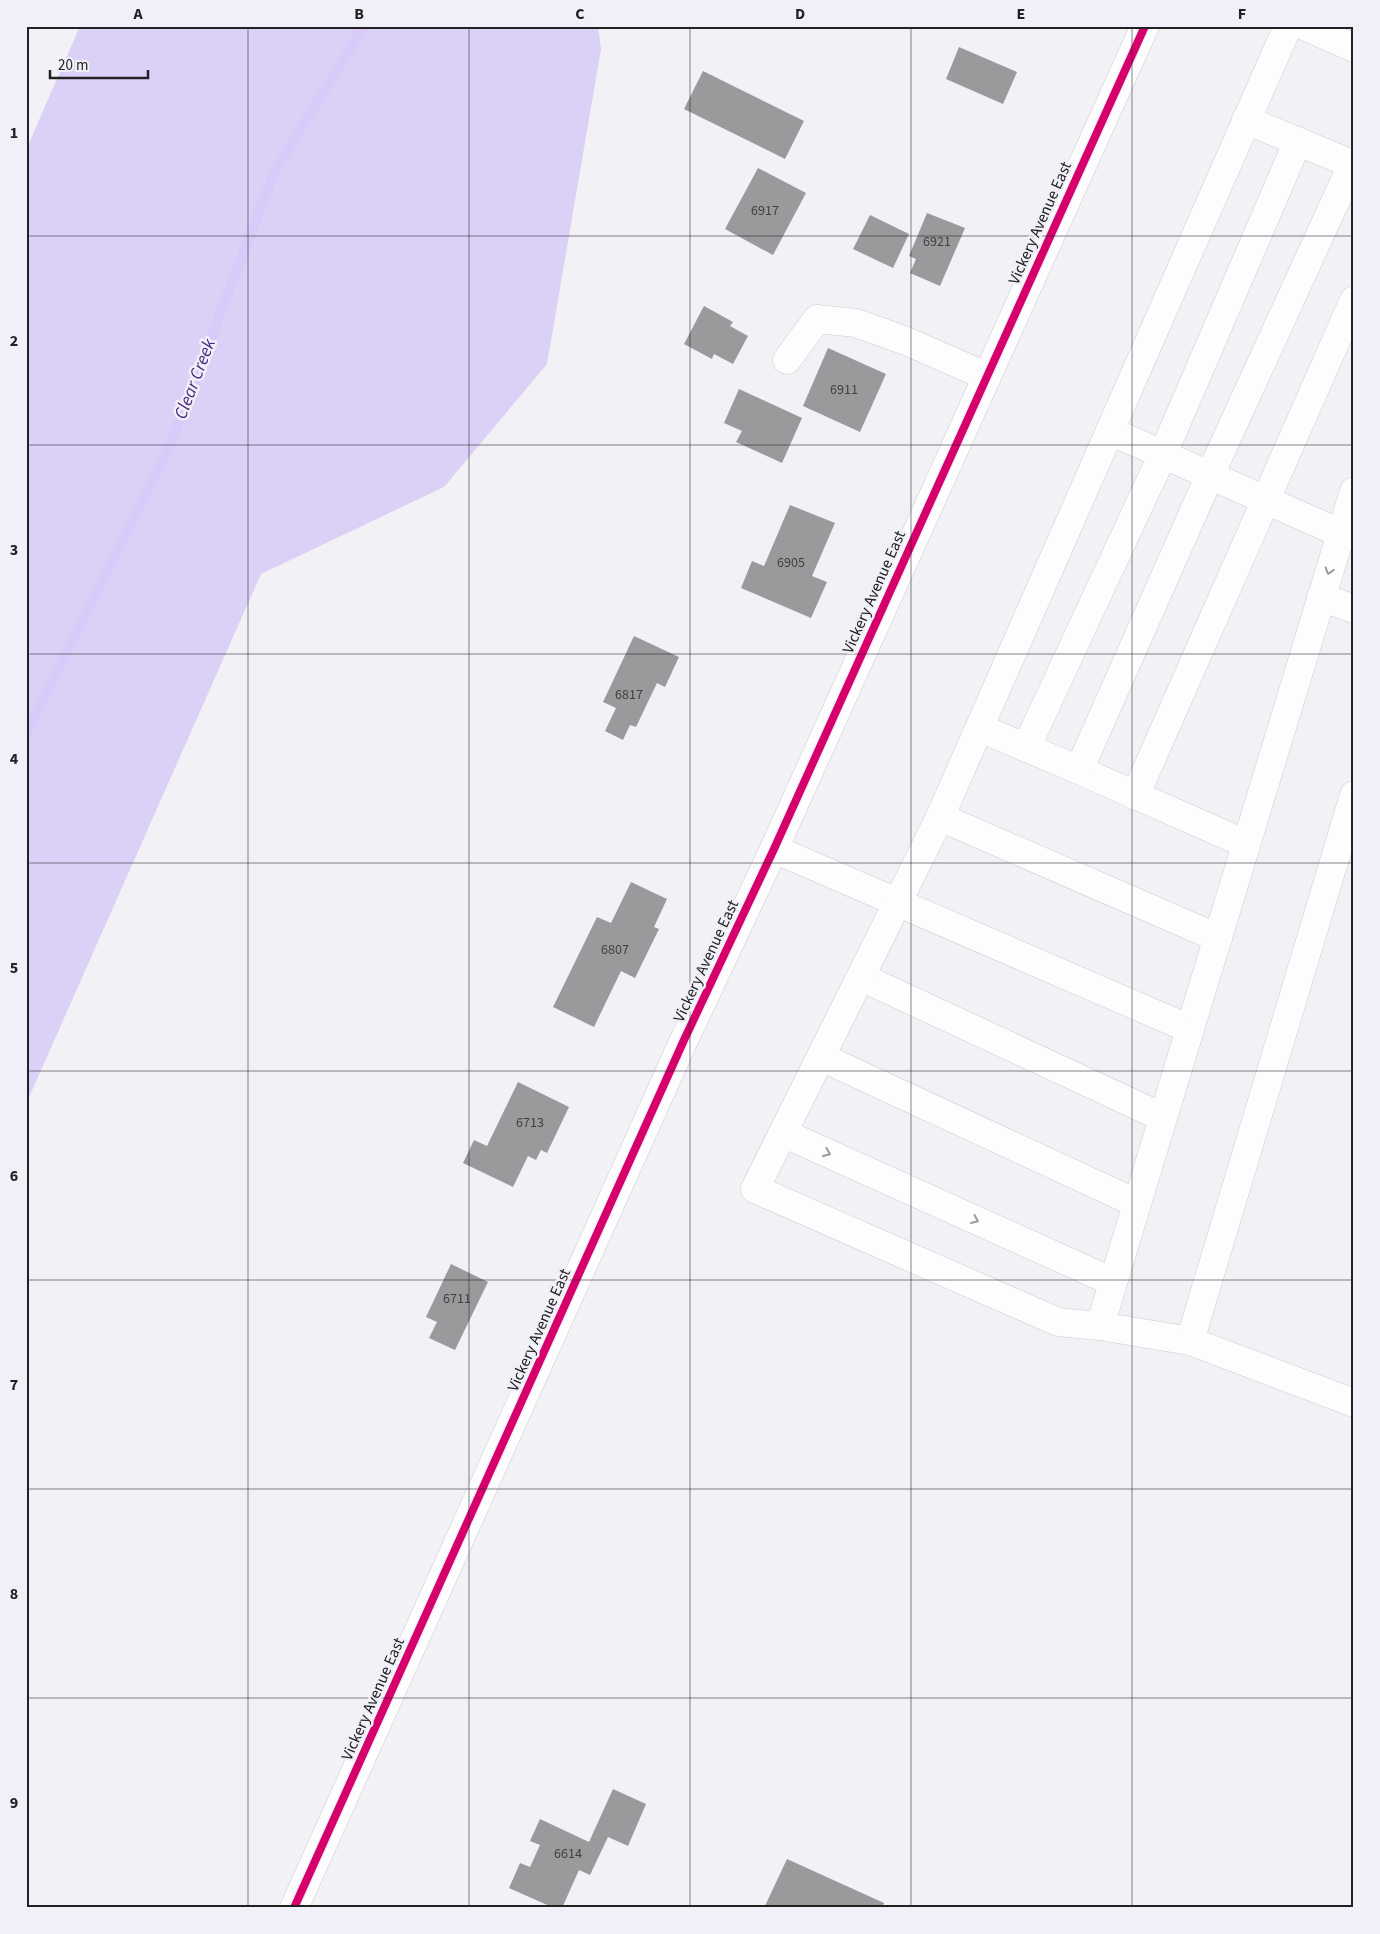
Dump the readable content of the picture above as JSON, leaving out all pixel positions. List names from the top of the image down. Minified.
{"streets":{"street":["Vickery Avenue East"]},"water":["Clear Creek"],"house_numbers":["6917","6921","6911","6905","6817","6807","6713","6711","6614"],"scale_bar":"20 m","grid":{"columns":["A","B","C","D","E","F"],"rows":["1","2","3","4","5","6","7","8","9"]}}
